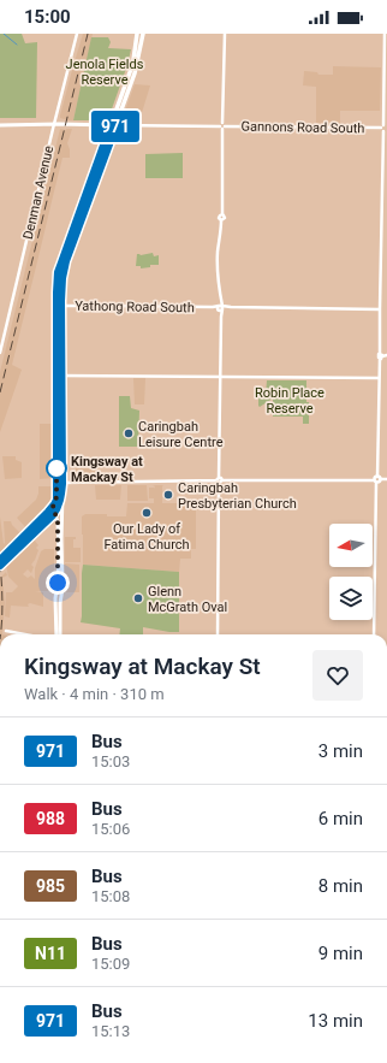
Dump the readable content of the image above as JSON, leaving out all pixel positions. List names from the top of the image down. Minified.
{"streets":{"street":["Gannons Road South","Denman Avenue","Yathong Road South"]},"parks":["Jenola Fields Reserve","Robin Place Reserve"],"places":["Caringbah Leisure Centre","Kingsway at Mackay St","Caringbah Presbyterian Church","Our Lady of Fatima Church","Glenn McGrath Oval"],"lines":["bus line 971"],"north":"left","page":{"status":"15:00","on_map":"971","heading":["Kingsway at Mackay St","Walk · 4 min · 310 m"],"list":[{"mark":"971","name":"Bus","note":"15:03","value":"3 min"},{"mark":"988","name":"Bus","note":"15:06","value":"6 min"},{"mark":"985","name":"Bus","note":"15:08","value":"8 min"},{"mark":"N11","name":"Bus","note":"15:09","value":"9 min"},{"mark":"971","name":"Bus","note":"15:13","value":"13 min"}]}}
